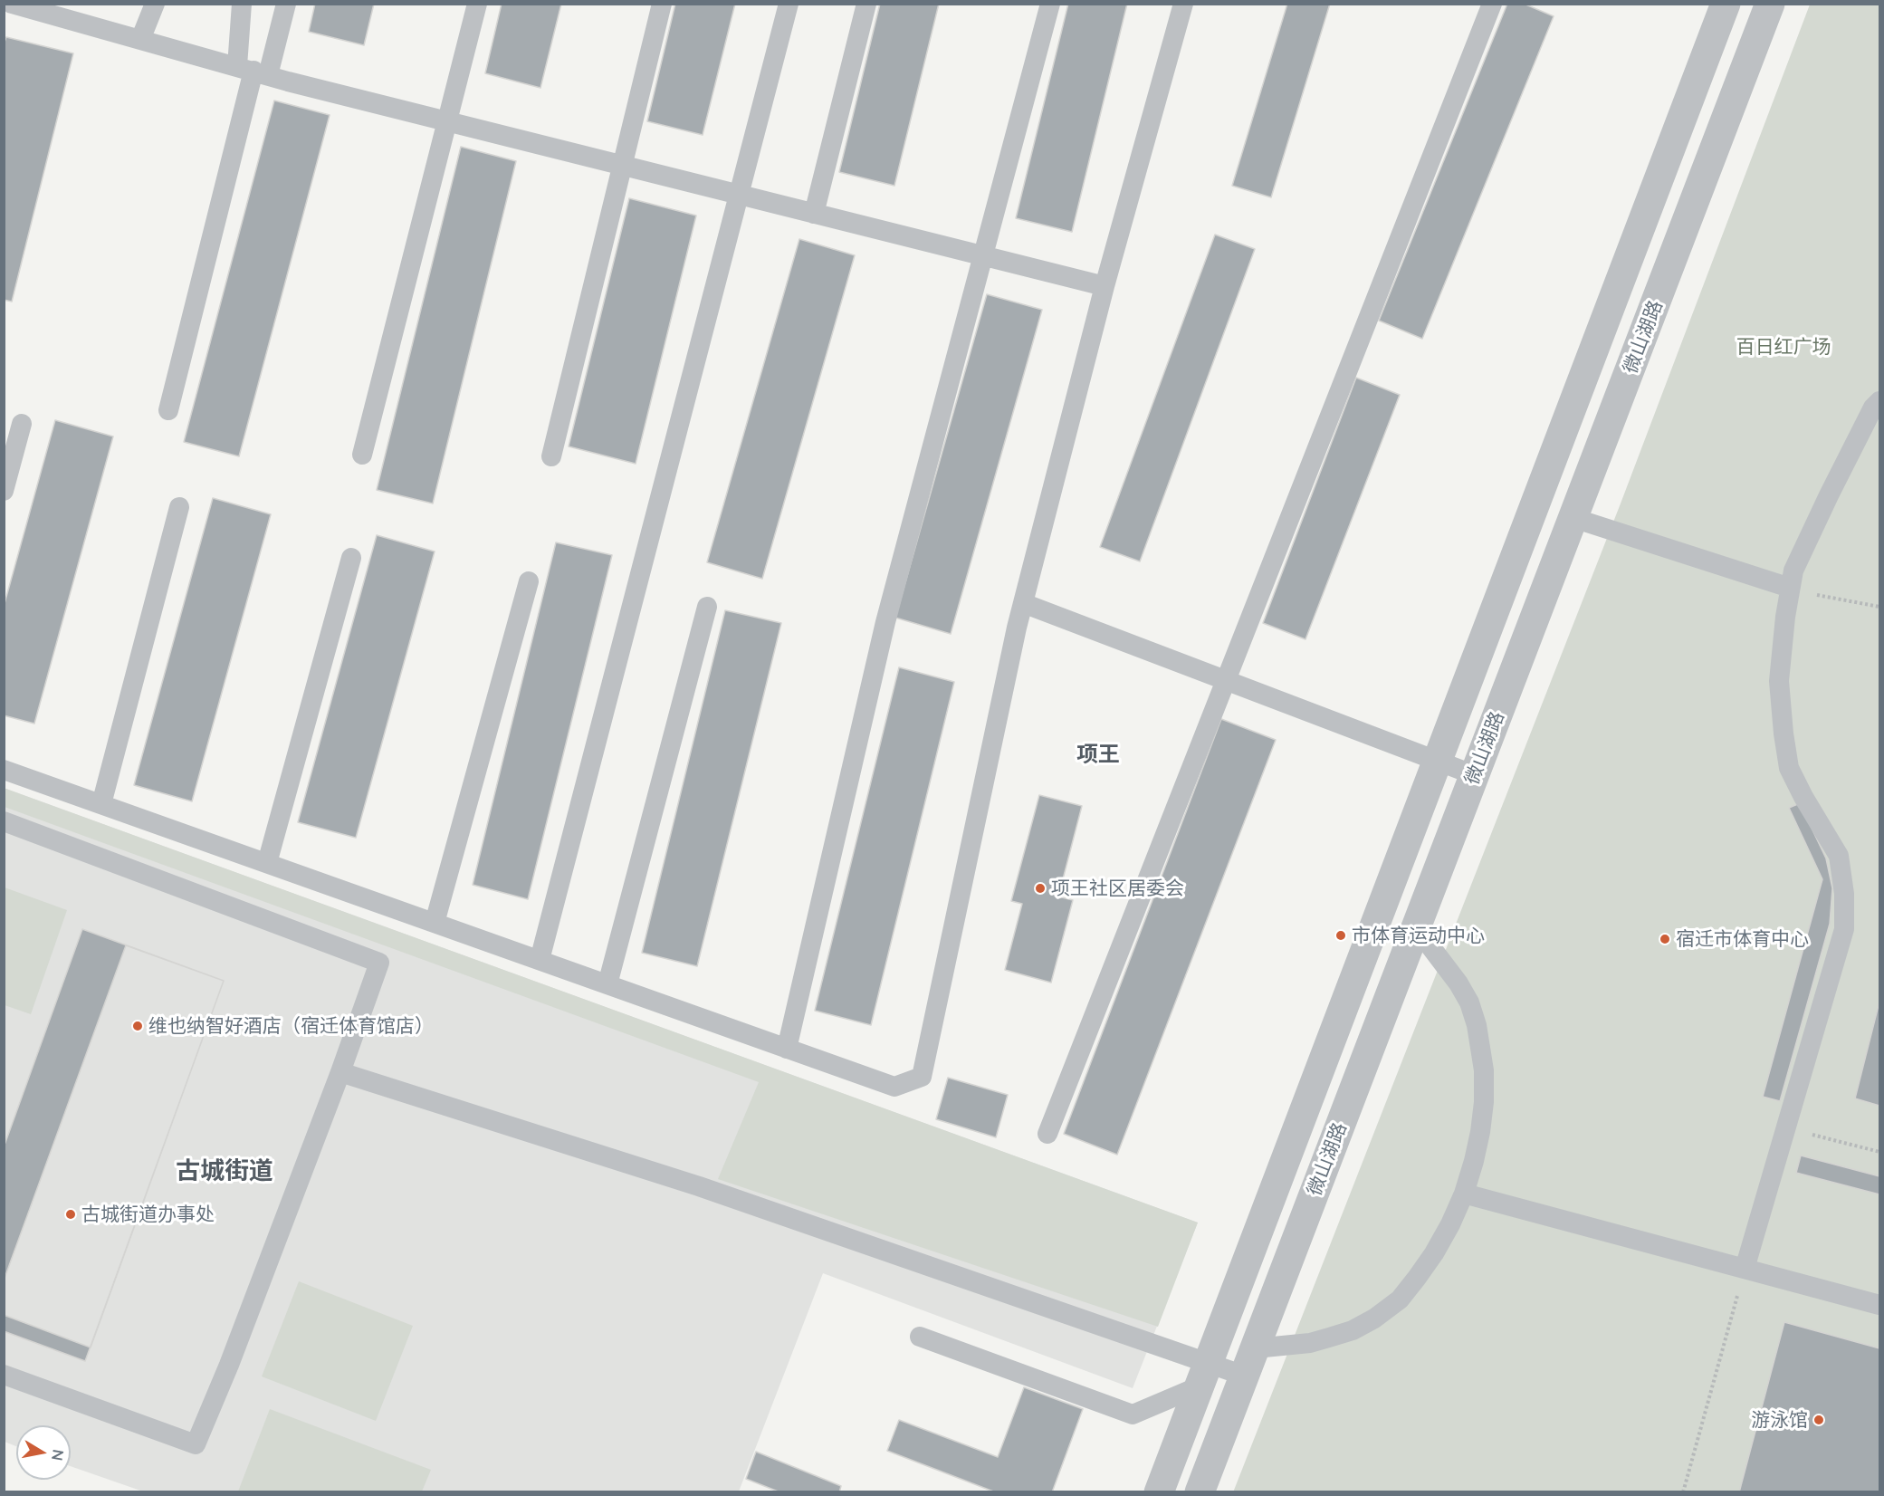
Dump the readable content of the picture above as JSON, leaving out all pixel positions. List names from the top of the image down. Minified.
{"streets":{"street":["微山湖路"]},"districts":["项王","古城街道"],"parks":["百日红广场"],"places":["项王社区居委会","市体育运动中心","宿迁市体育中心","维也纳智好酒店（宿迁体育馆店）","古城街道办事处","游泳馆"],"north":"right"}
